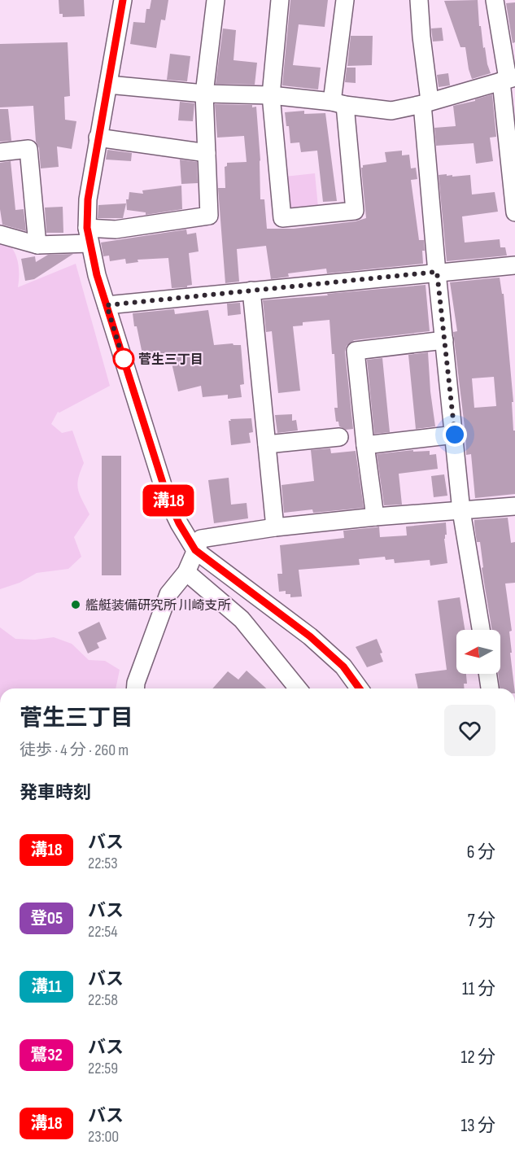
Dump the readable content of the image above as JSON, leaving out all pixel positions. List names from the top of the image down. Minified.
{"places":["菅生三丁目","艦艇装備研究所 川崎支所"],"lines":["bus line 溝18"],"north":"left","page":{"on_map":"溝18","heading":[["菅生三丁目","徒歩 · 4 分 · 260 m"],"発車時刻"],"list":[{"mark":"溝18","name":"バス","note":"22:53","value":"6 分"},{"mark":"登05","name":"バス","note":"22:54","value":"7 分"},{"mark":"溝11","name":"バス","note":"22:58","value":"11 分"},{"mark":"鷺32","name":"バス","note":"22:59","value":"12 分"},{"mark":"溝18","name":"バス","note":"23:00","value":"13 分"}]}}
